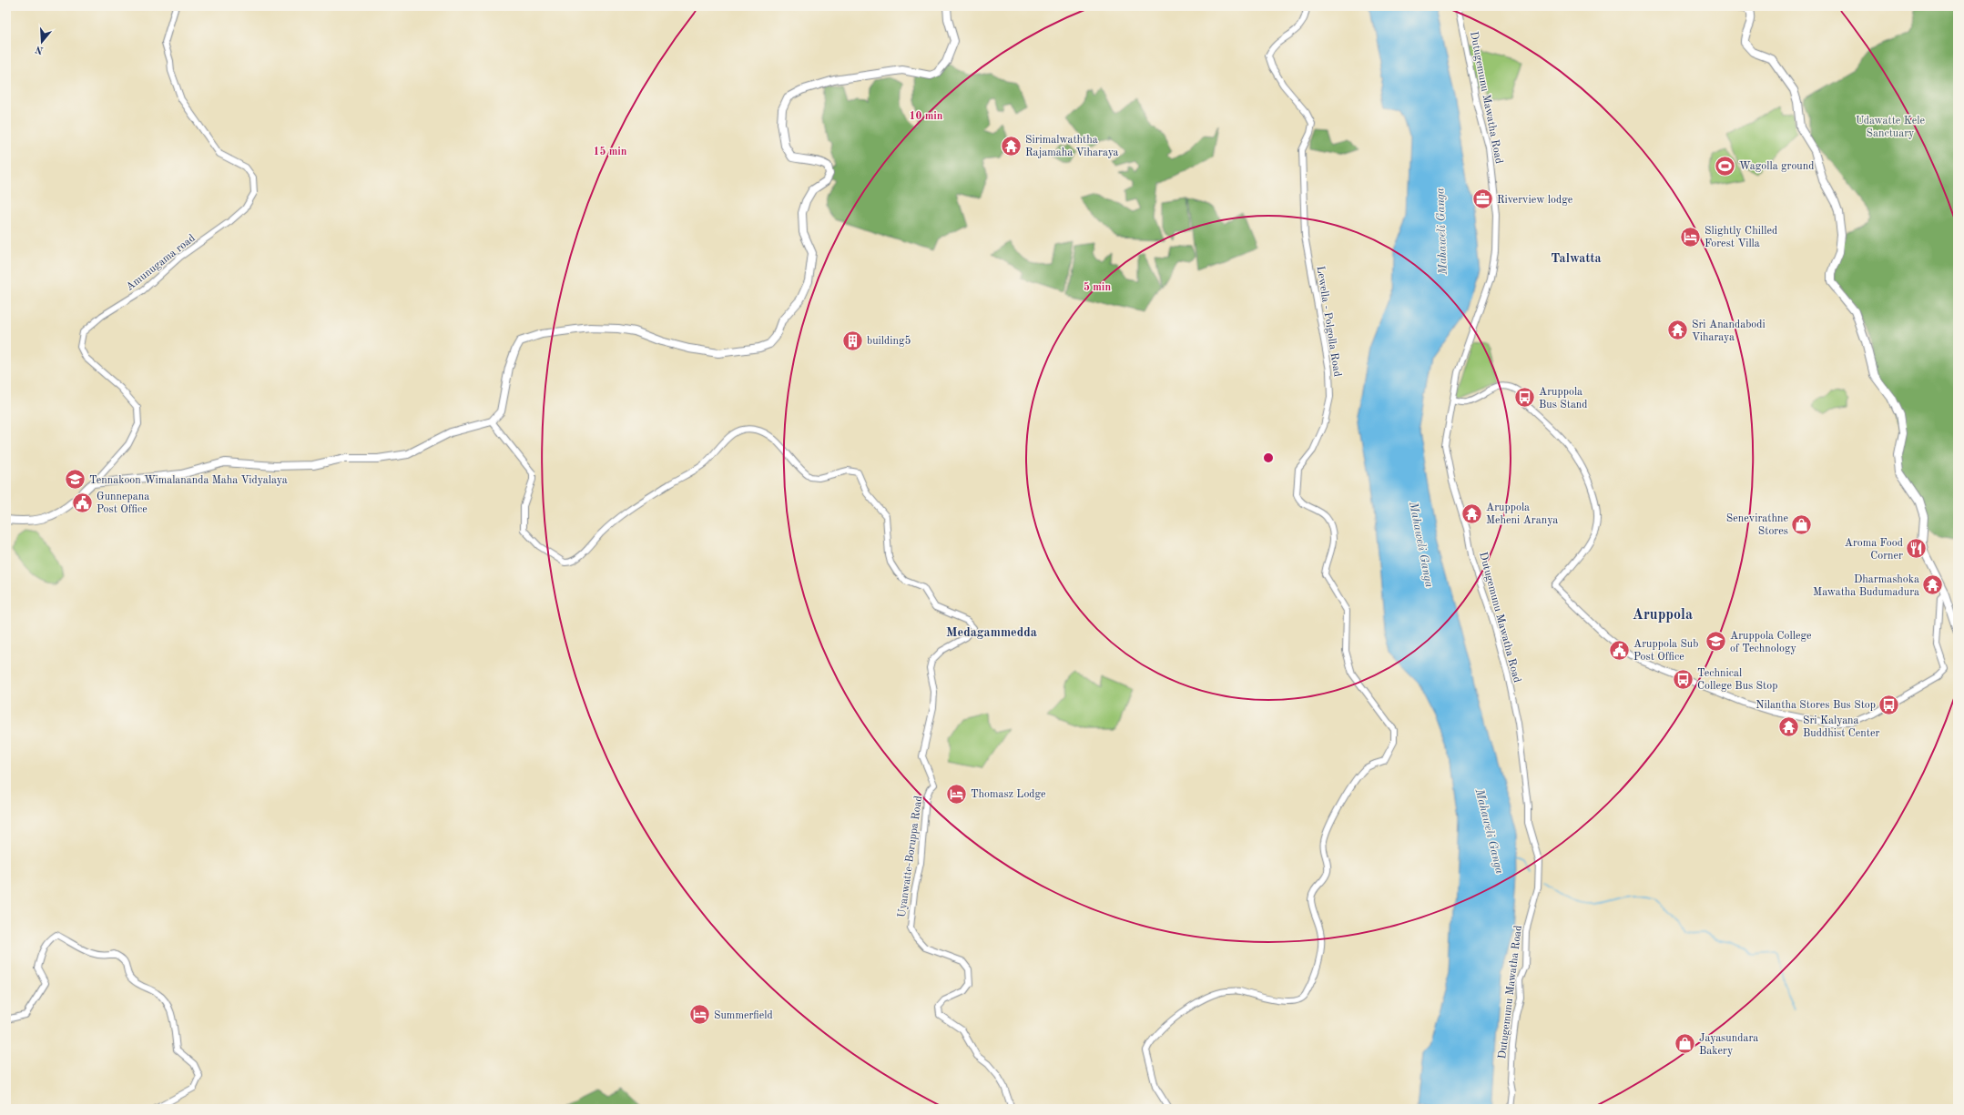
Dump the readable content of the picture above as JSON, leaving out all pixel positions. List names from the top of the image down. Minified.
{"streets":{"street":["Dutugemunu Mawatha Road","Amunugama road","Lewella - Polgolla Road","Uyanwatte-Boruppa Road"]},"districts":["Talwatta","Aruppola","Medagammedda"],"water":["Mahaweli Ganga"],"parks":["Udawatte Kele Sanctuary"],"places":{"temple":["Sirimalwaththa Rajamaha Viharaya","Sri Anandabodi Viharaya","Aruppola Meheni Aranya","Dharmashoka Mawatha Budumadura","Sri Kalyana Buddhist Center"],"sports":["Wagolla ground"],"office":["Riverview lodge"],"hotel":["Slightly Chilled Forest Villa","Thomasz Lodge","Summerfield"],"building":["building5"],"bus stop":["Aruppola Bus Stand","Technical College Bus Stop","Nilantha Stores Bus Stop"],"school or university":["Tennakoon Wimalananda Maha Vidyalaya","Aruppola College of Technology"],"public building":["Gunnepana Post Office","Aruppola Sub Post Office"],"shop":["Senevirathne Stores","Jayasundara Bakery"],"restaurant":["Aroma Food Corner"]},"north":"bottom","rings":["10 min","15 min","5 min"]}
